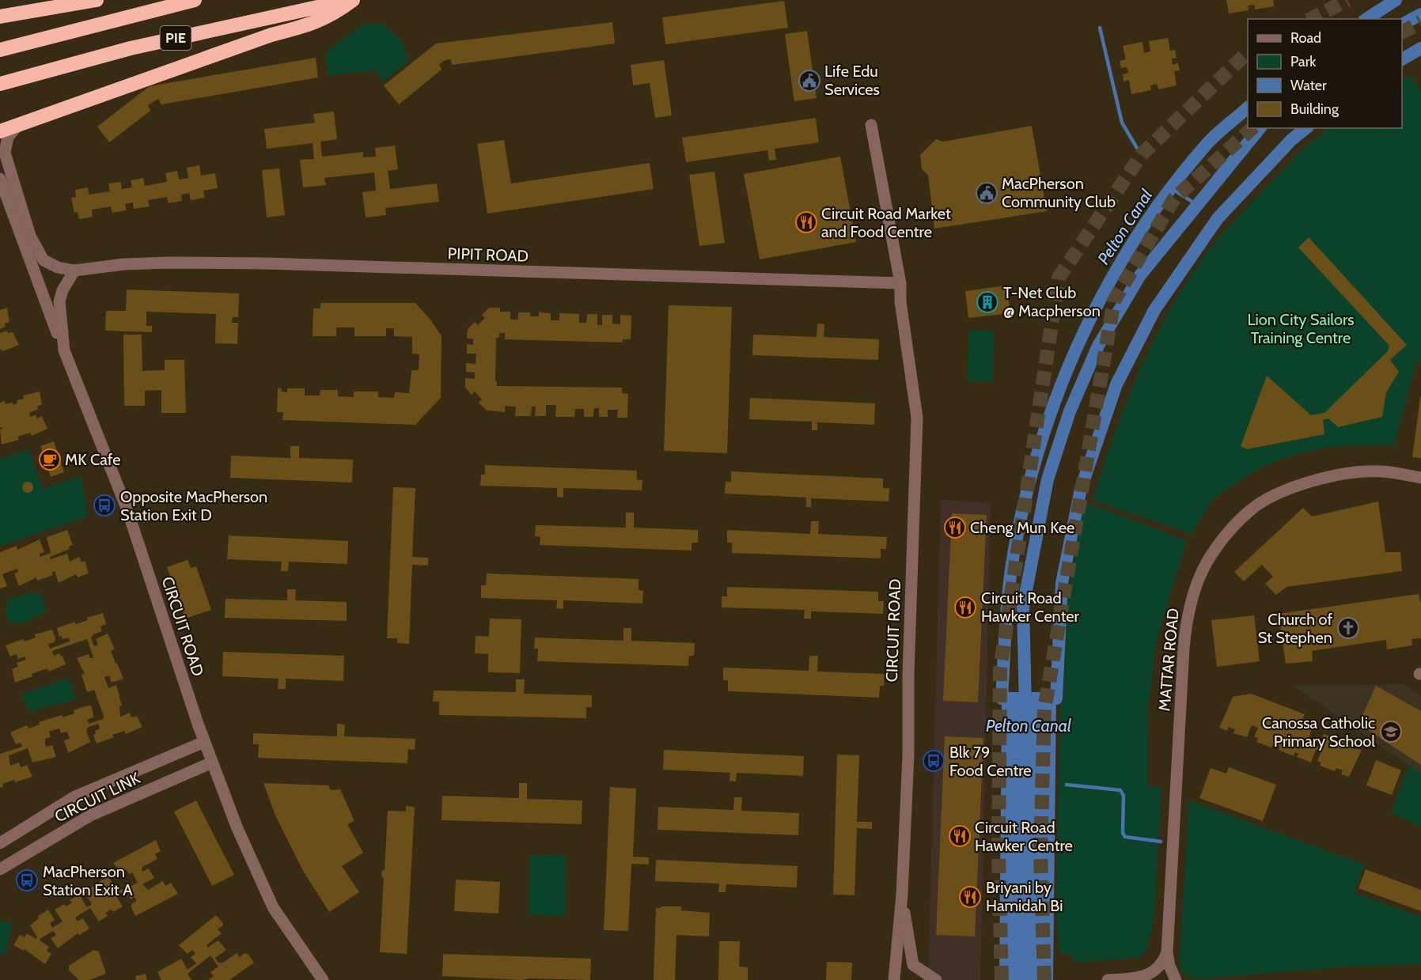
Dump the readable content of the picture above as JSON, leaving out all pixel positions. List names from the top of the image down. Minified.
{"streets":{"highway":["PIE"],"street":["PIPIT ROAD","CIRCUIT ROAD","MATTAR ROAD","CIRCUIT LINK"]},"crossings":[["PIPIT ROAD","CIRCUIT ROAD"],["CIRCUIT ROAD","CIRCUIT LINK"]],"water":["Pelton Canal"],"parks":["Lion City Sailors Training Centre"],"places":{"public building":["Life Edu Services","MacPherson Community Club"],"restaurant":["Circuit Road Market and Food Centre","Cheng Mun Kee","Circuit Road Hawker Center","Circuit Road Hawker Centre","Briyani by Hamidah Bi"],"building":["T-Net Club @ Macpherson"],"cafe":["MK Cafe"],"bus stop":["Opposite MacPherson Station Exit D","Blk 79 Food Centre","MacPherson Station Exit A"],"church":["Church of St Stephen"],"school or university":["Canossa Catholic Primary School"]},"legend":["Road","Park","Water","Building"]}
